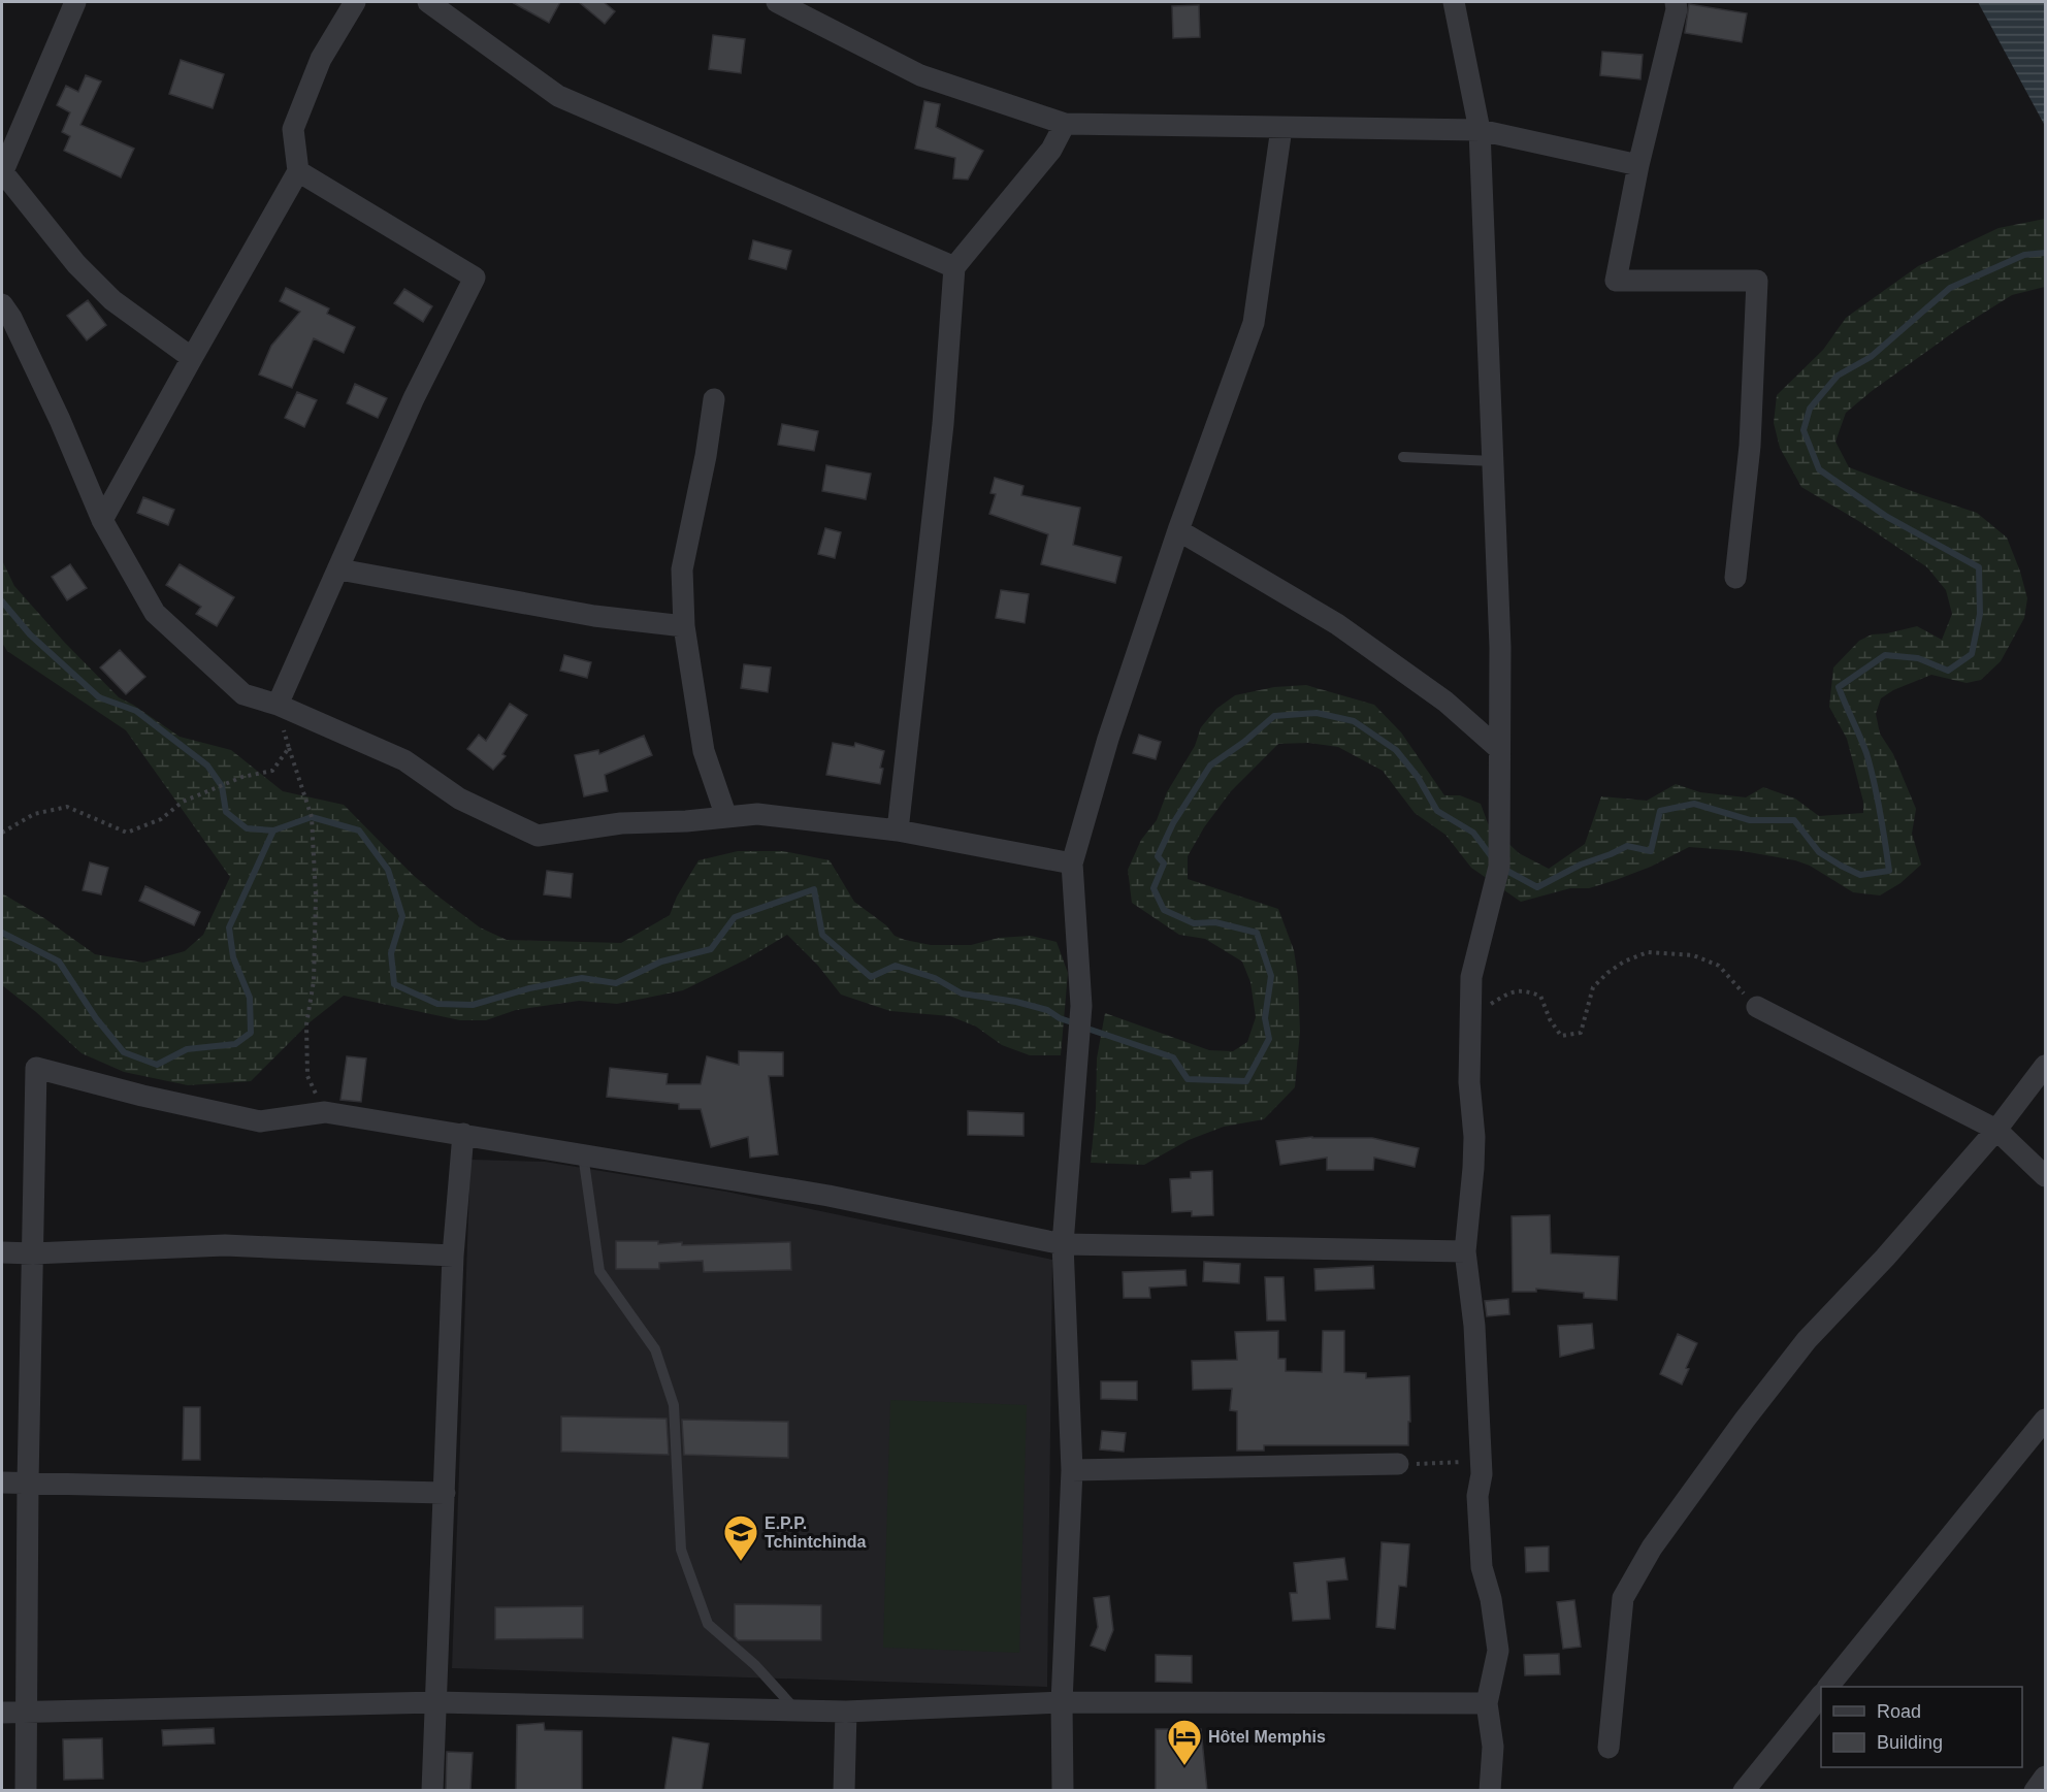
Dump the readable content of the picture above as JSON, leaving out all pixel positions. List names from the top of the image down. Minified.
{"places":{"school or university":["E.P.P. Tchintchinda"],"hotel":["Hôtel Memphis"]},"legend":["Road","Building"]}
